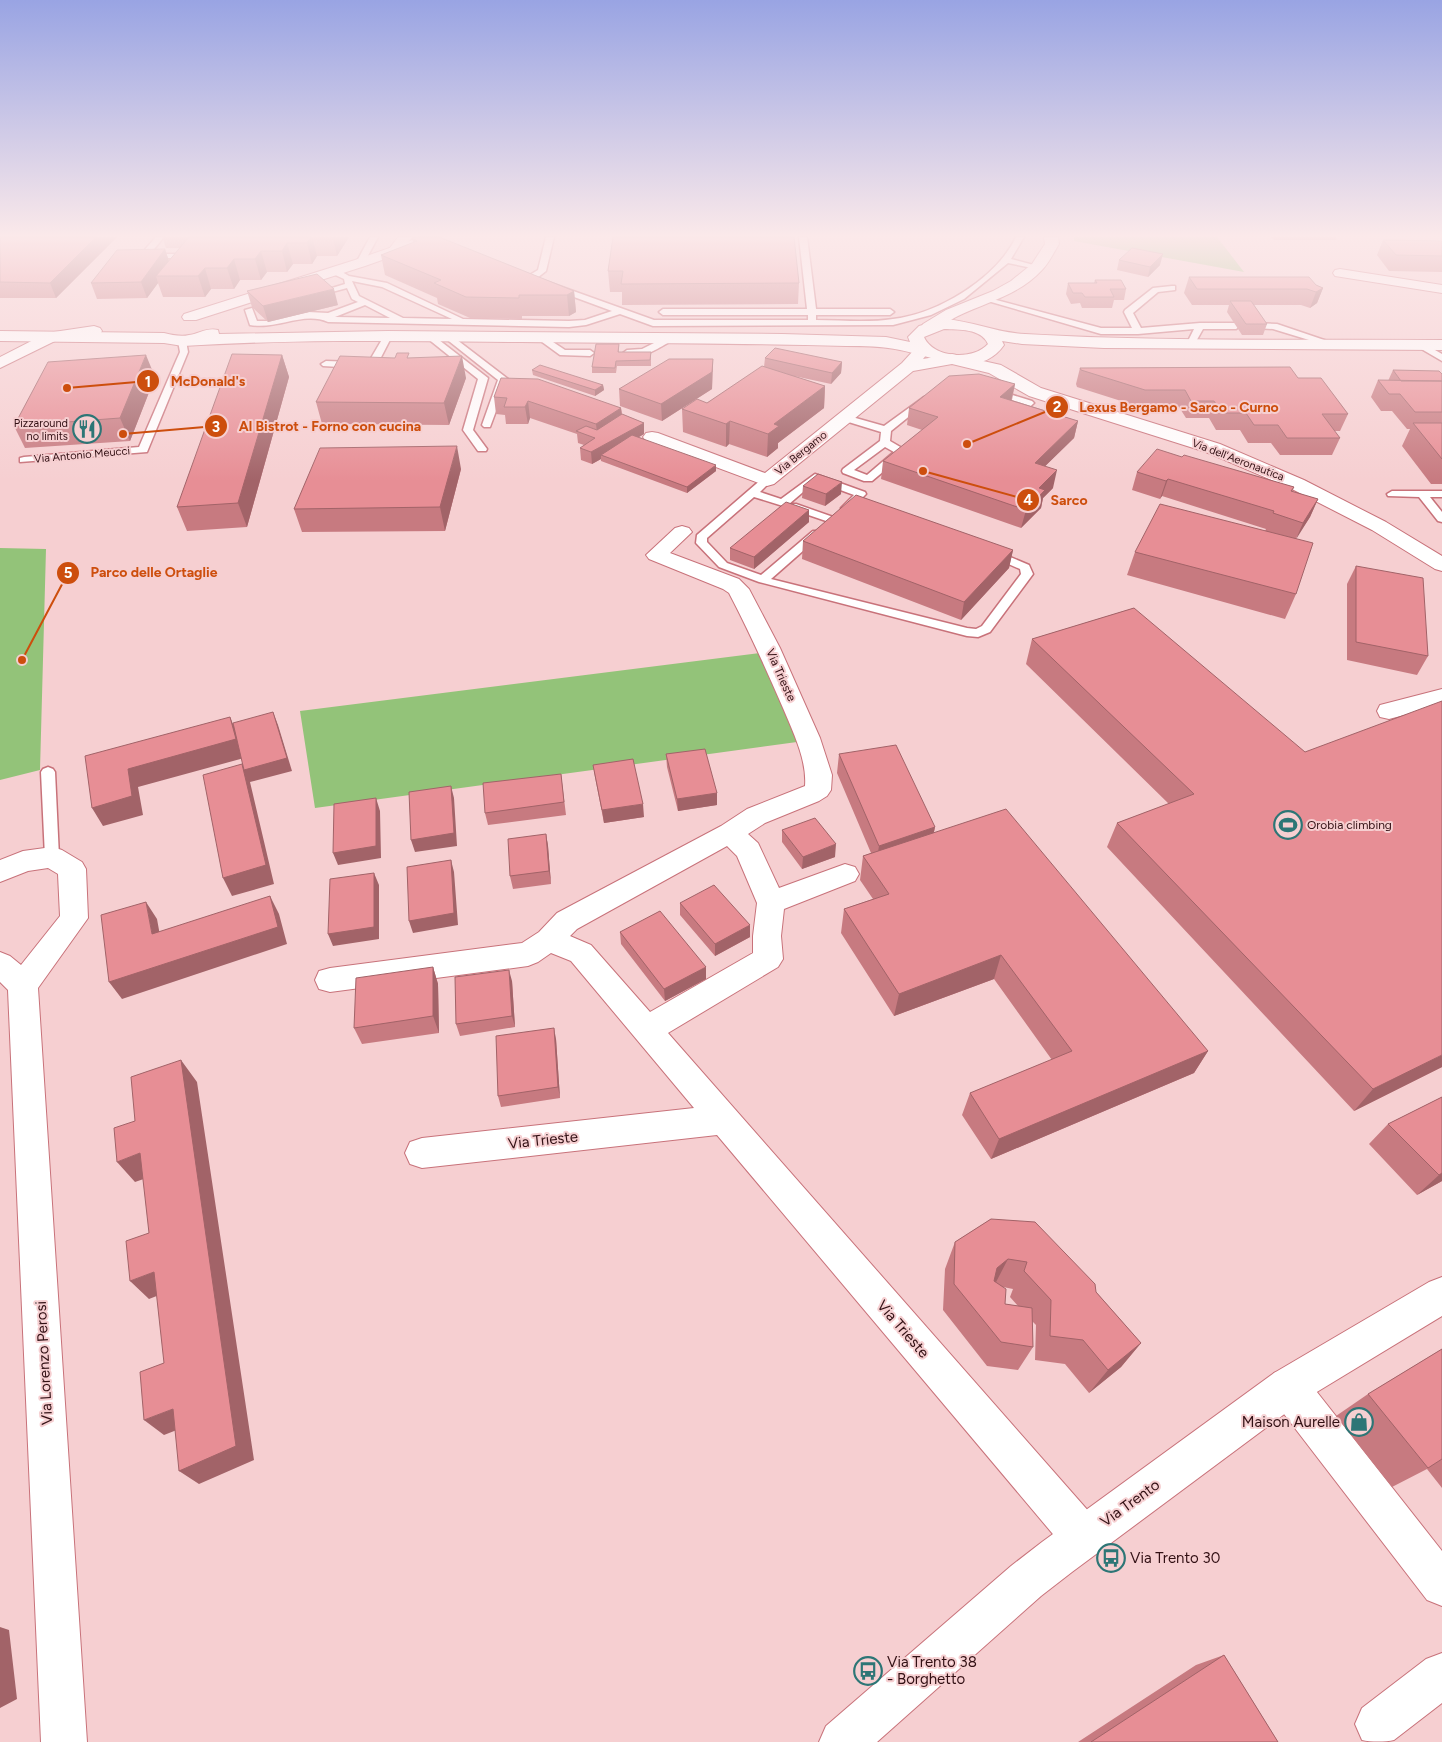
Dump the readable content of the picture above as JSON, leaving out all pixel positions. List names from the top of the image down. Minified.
{"streets":{"street":["Via Bergamo","Via dell'Aeronautica","Via Trieste","Via Lorenzo Perosi","Via Trento"],"lane":["Via Antonio Meucci"]},"crossings":[["Via Bergamo","Via dell'Aeronautica"],["Via Trieste","Via Trento"]],"places":{"other":["McDonald's","Al Bistrot - Forno con cucina","Lexus Bergamo - Sarco - Curno","Sarco","Parco delle Ortaglie"],"restaurant":["Pizzaround no limits"],"sports":["Orobia climbing"],"shop":["Maison Aurelle"],"bus stop":["Via Trento 30","Via Trento 38 - Borghetto"]}}
